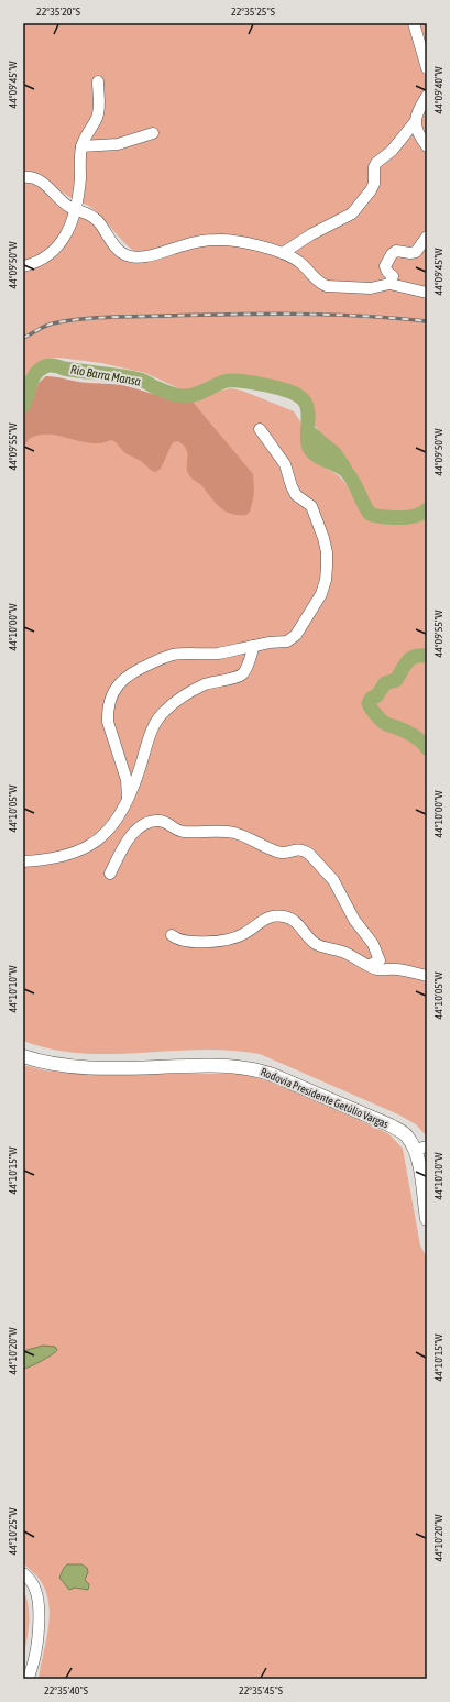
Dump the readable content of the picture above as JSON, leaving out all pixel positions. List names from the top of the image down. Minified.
{"streets":{"main road":["Rodovia Presidente Getúlio Vargas"]},"water":["Rio Barra Mansa"],"coordinates":["22°35'20\"S","22°35'25\"S","44°09'45\"W","44°09'40\"W","44°09'50\"W","44°09'55\"W","44°10'00\"W","44°10'05\"W","44°10'10\"W","44°10'15\"W","44°10'20\"W","44°10'25\"W","22°35'40\"S","22°35'45\"S"]}
